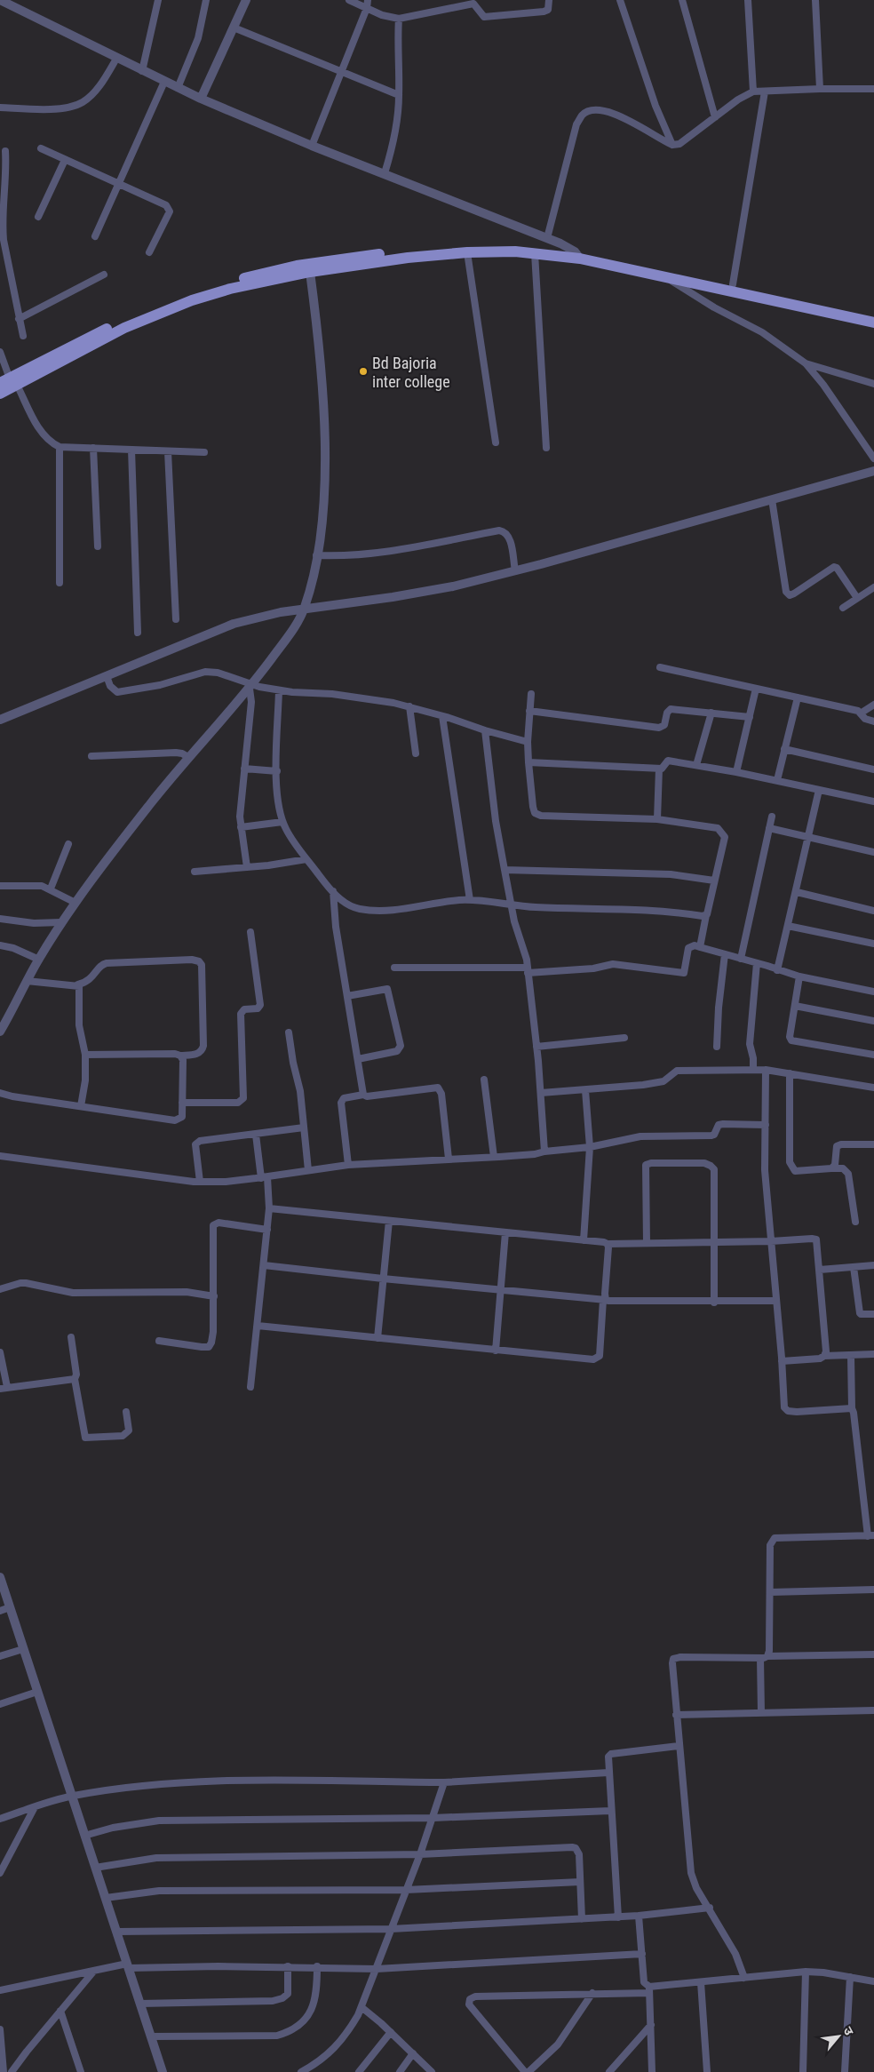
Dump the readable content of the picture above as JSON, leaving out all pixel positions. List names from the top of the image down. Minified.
{"places":["Bd Bajoria inter college"],"north":"top right"}
